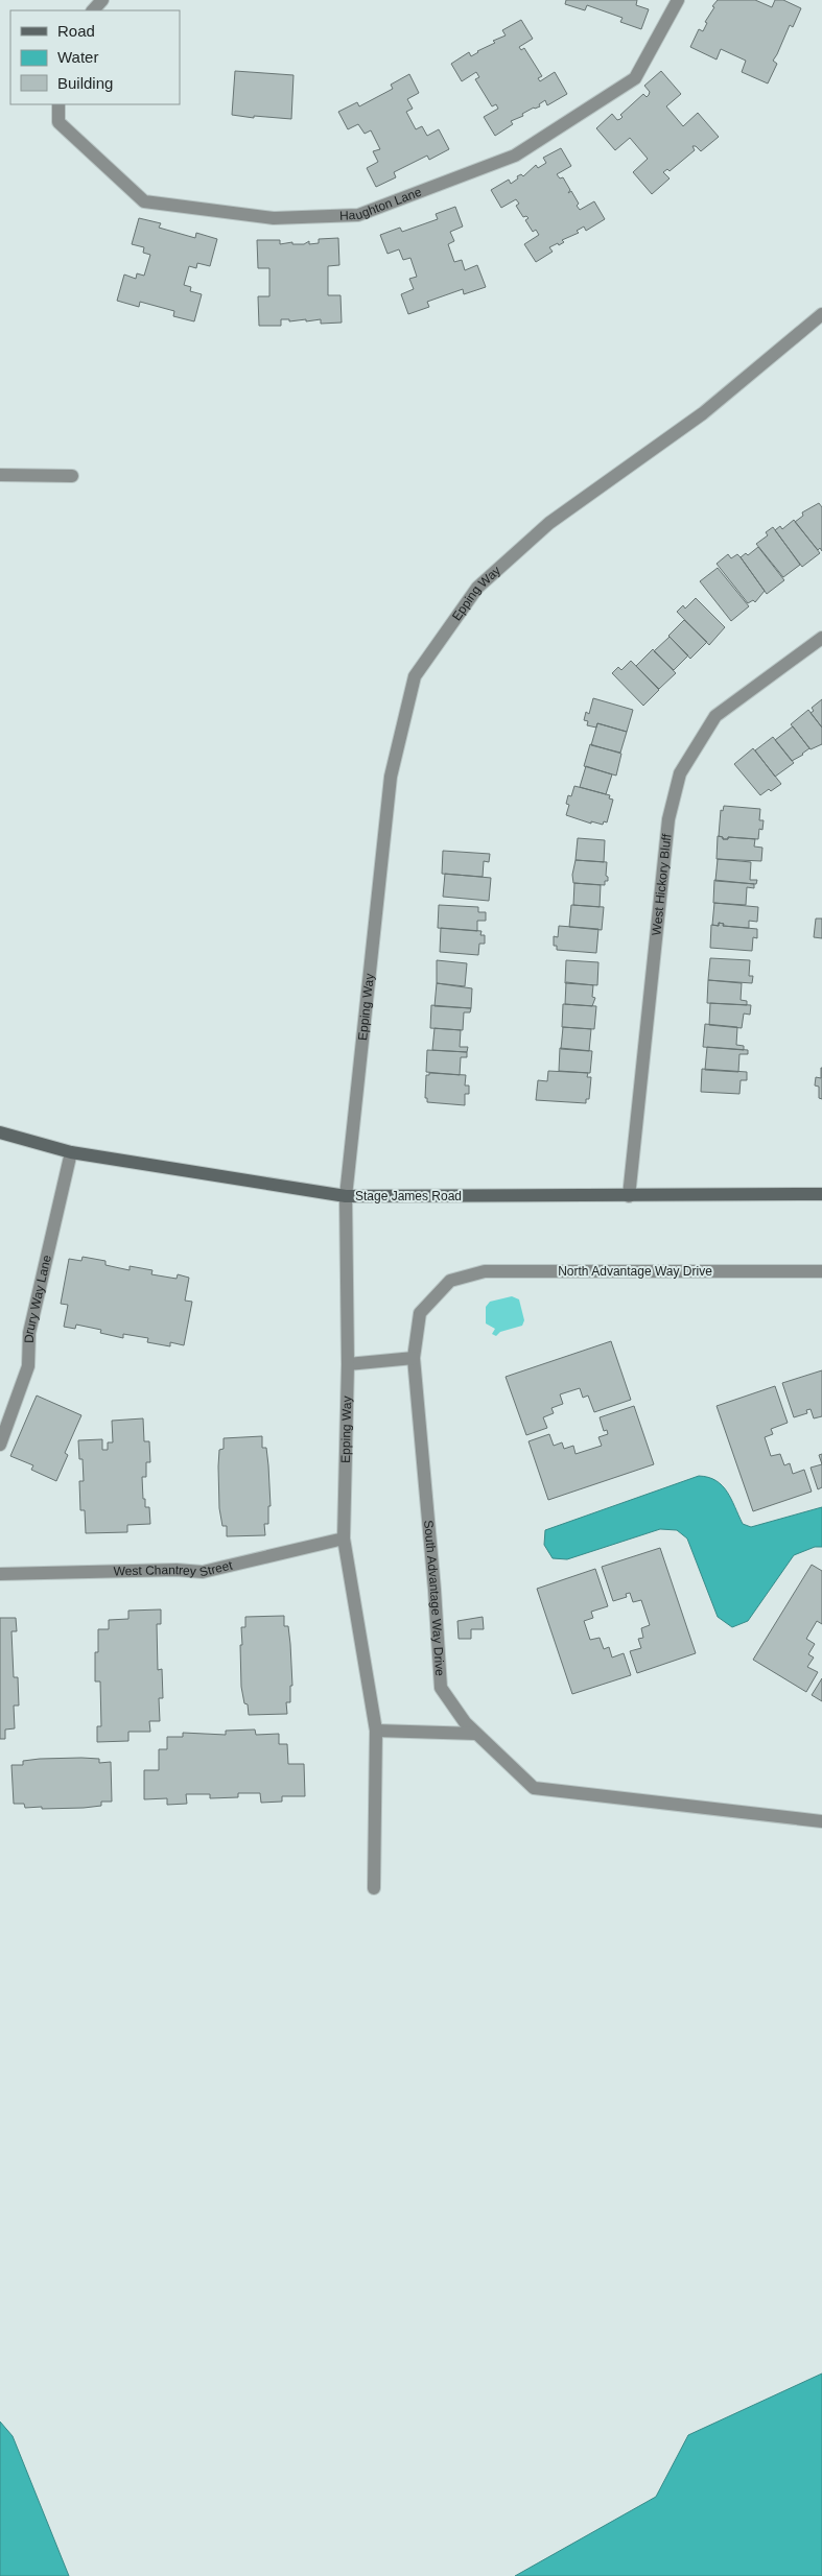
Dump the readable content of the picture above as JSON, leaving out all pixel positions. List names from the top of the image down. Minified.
{"streets":{"main road":["Stage James Road"],"street":["Haughton Lane","Epping Way","West Hickory Bluff","North Advantage Way Drive","Drury Way Lane","West Chantrey Street","South Advantage Way Drive"]},"crossings":[["Epping Way","Stage James Road"],["Epping Way","West Chantrey Street"],["West Hickory Bluff","Stage James Road"],["Stage James Road","Drury Way Lane"],["North Advantage Way Drive","South Advantage Way Drive"]],"legend":["Road","Water","Building"]}
